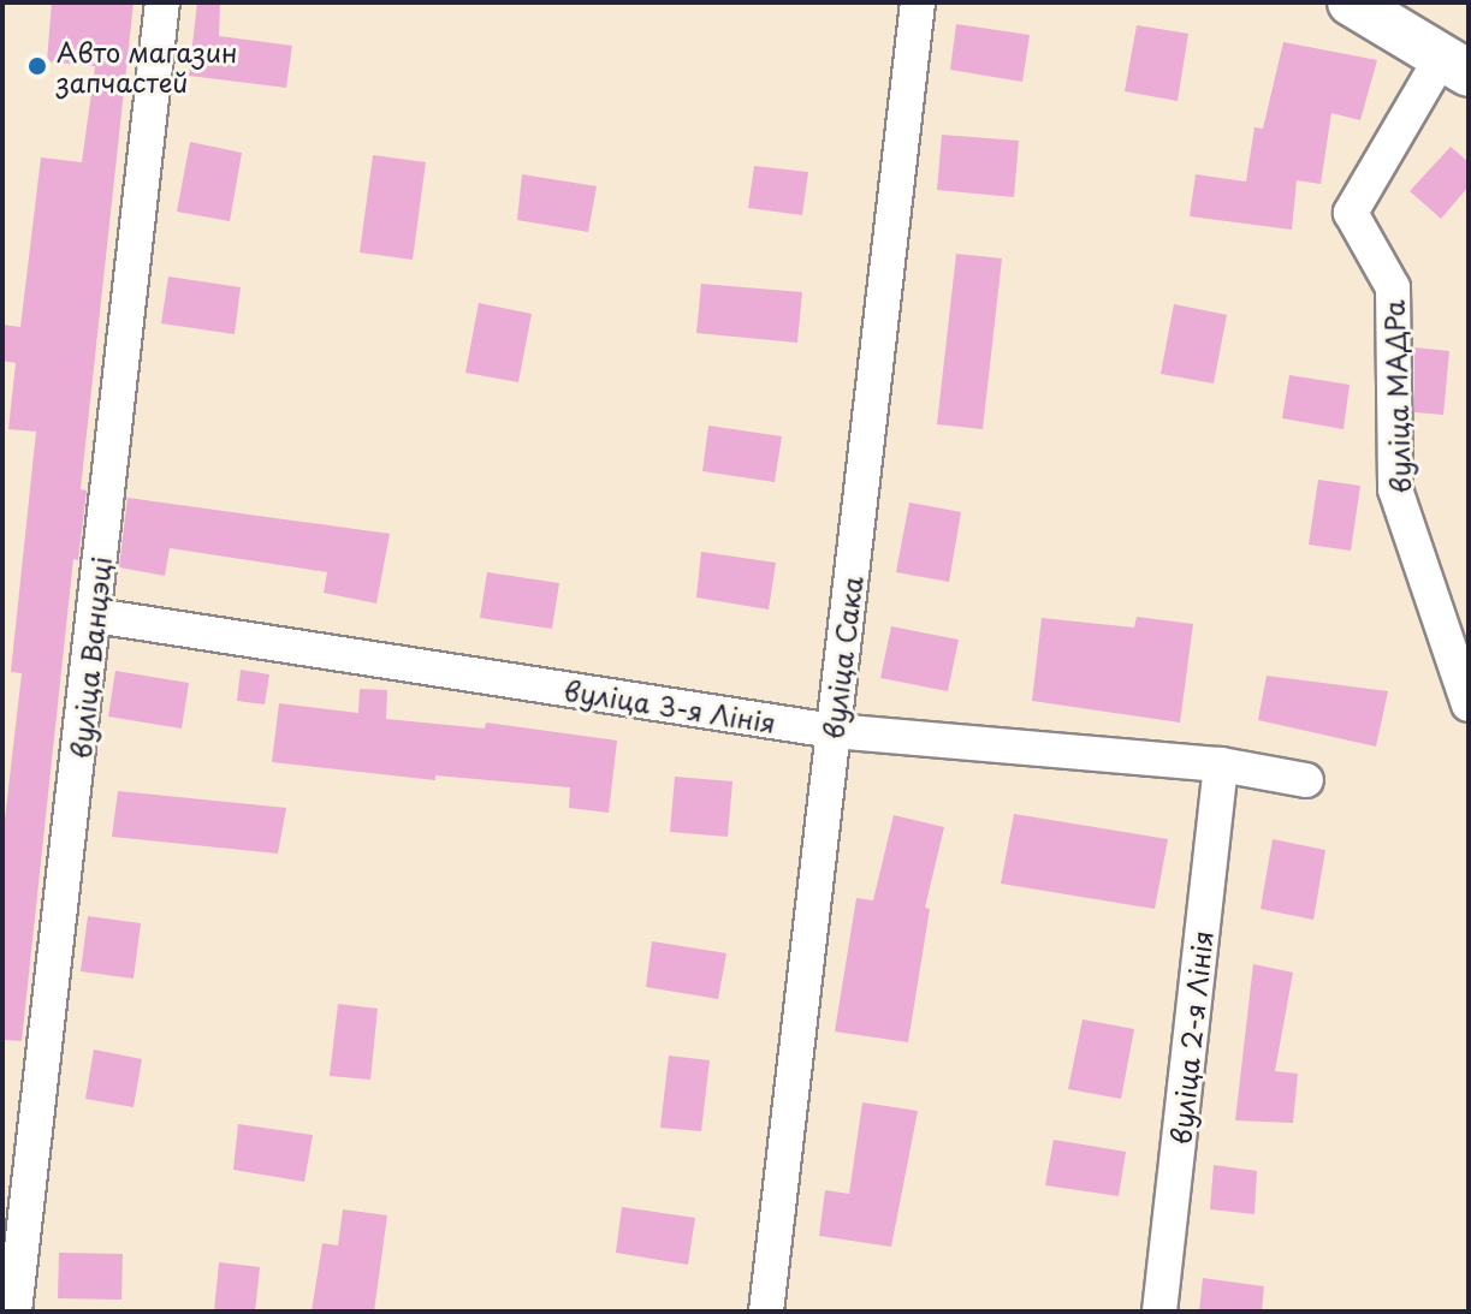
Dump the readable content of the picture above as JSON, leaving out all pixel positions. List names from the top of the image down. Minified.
{"streets":{"street":["вуліца МАДРа","вуліца Ванцэці","вуліца Сака","вуліца 3-я Лінія","вуліца 2-я Лінія"]},"crossings":[["вуліца Ванцэці","вуліца 3-я Лінія"],["вуліца Сака","вуліца 3-я Лінія"],["вуліца 3-я Лінія","вуліца 2-я Лінія"]],"places":["Авто магазин запчастей"]}
